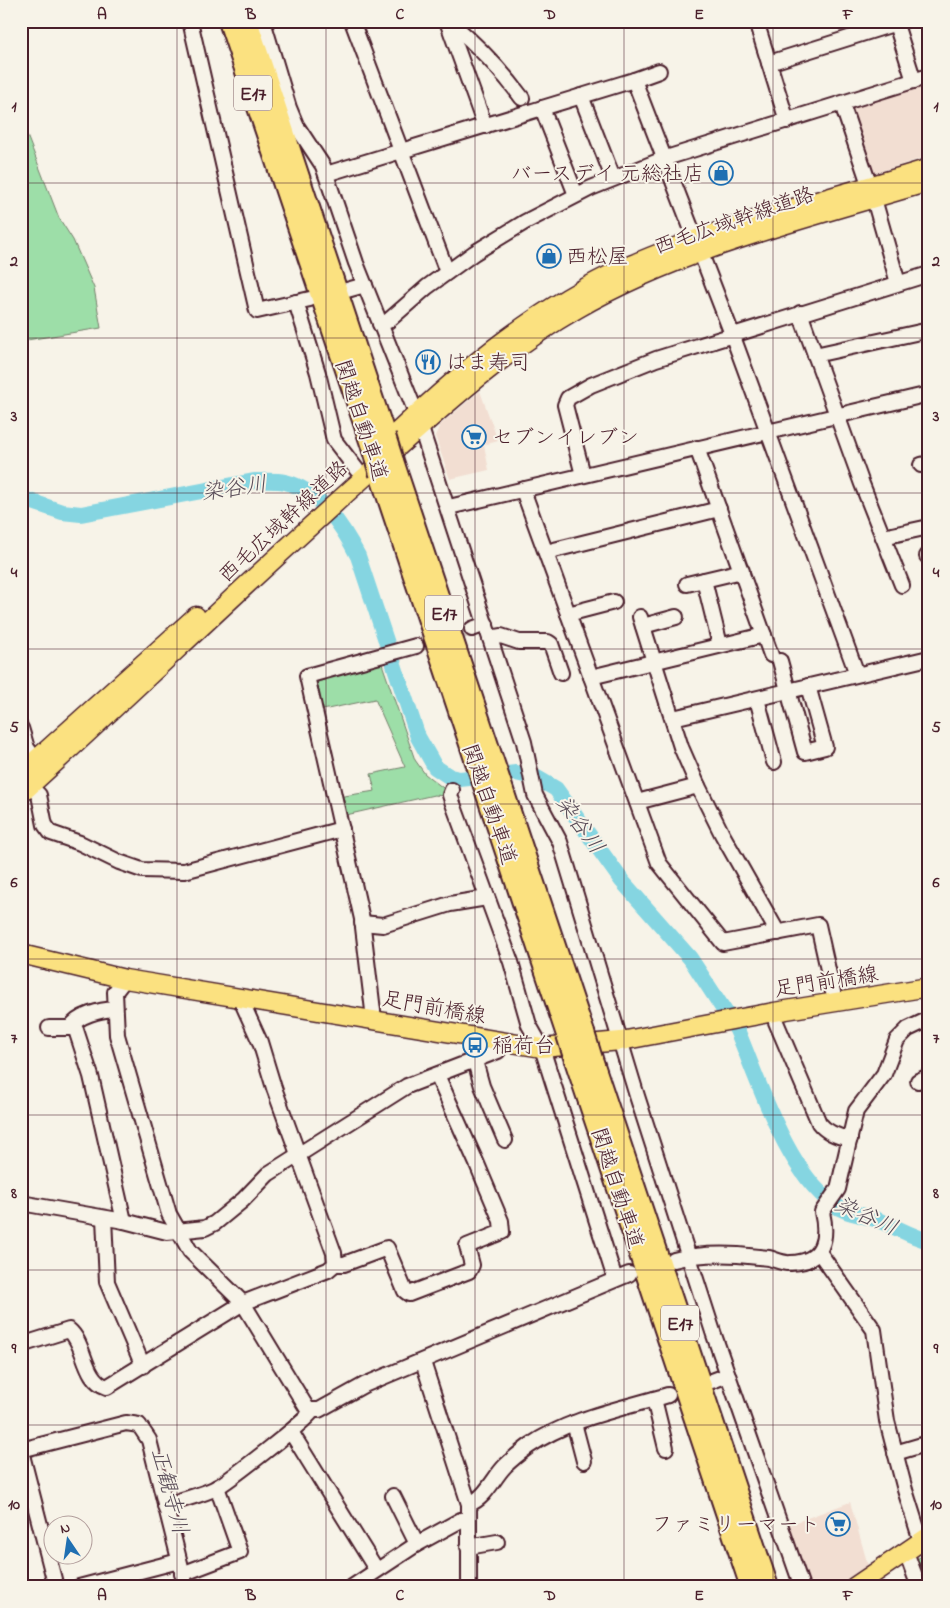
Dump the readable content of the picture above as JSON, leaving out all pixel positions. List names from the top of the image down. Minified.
{"streets":{"highway":["E17","関越自動車道"],"main road":["西毛広域幹線道路","足門前橋線"]},"water":["染谷川","正観寺川"],"places":{"shop":["バースデイ 元総社店","西松屋"],"restaurant":["はま寿司"],"supermarket":["セブンイレブン","ファミリーマート"],"bus stop":["稲荷台"]},"north":"top","grid":{"columns":["A","B","C","D","E","F"],"rows":["1","2","3","4","5","6","7","8","9","10"]}}
